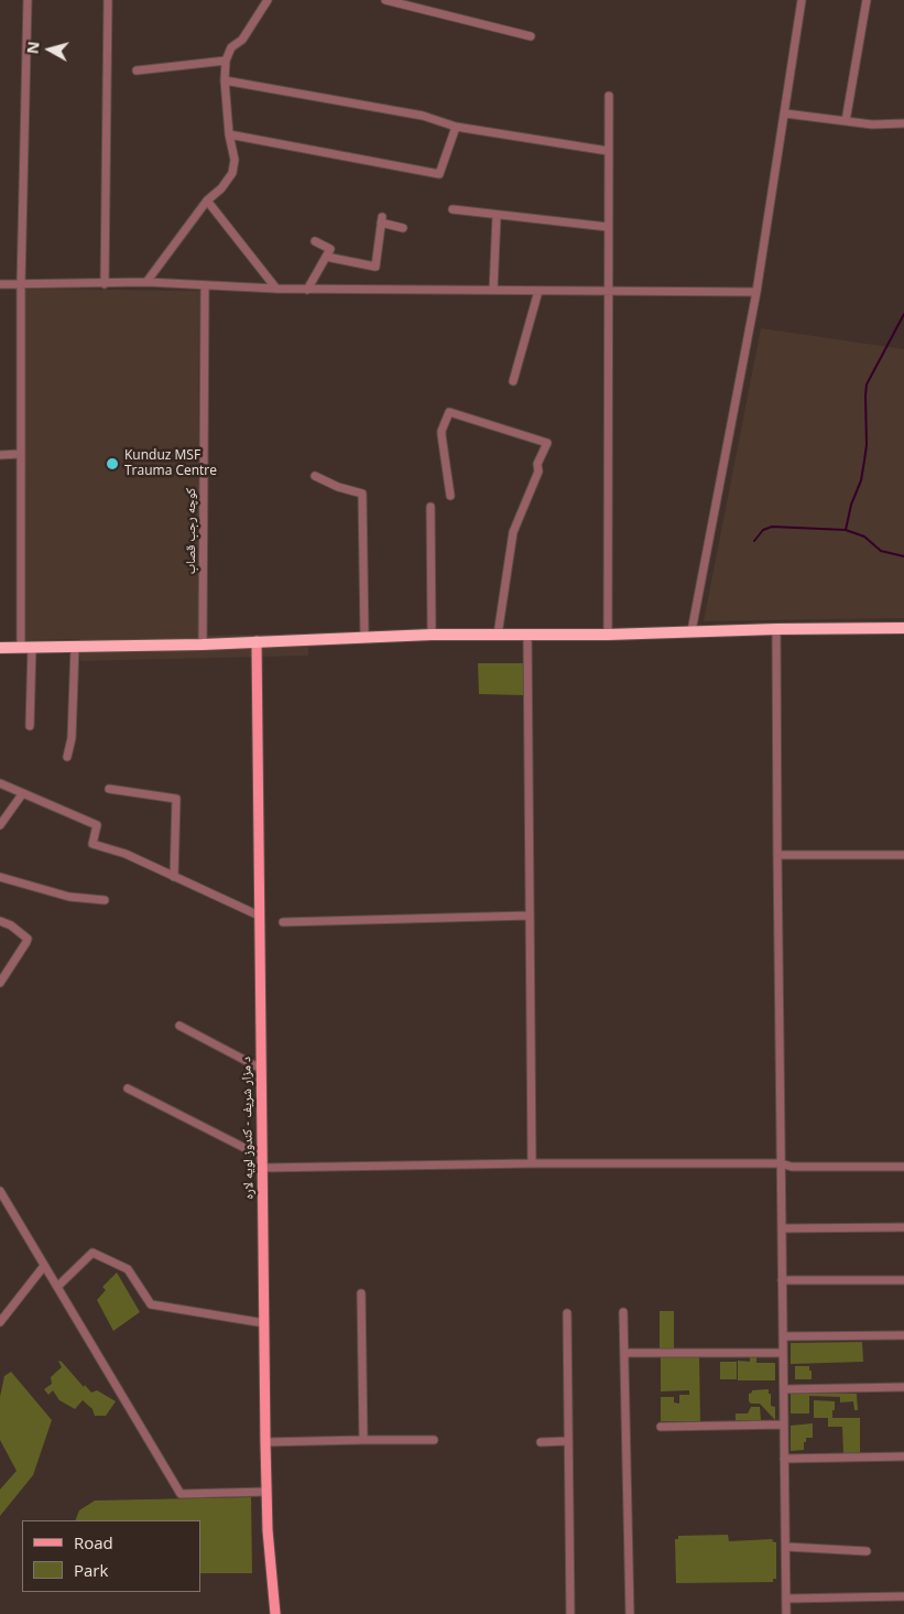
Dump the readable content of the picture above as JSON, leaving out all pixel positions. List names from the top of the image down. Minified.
{"streets":{"main road":["د مزار شریف - کندوز لویه لاره"],"street":["کوچه رجب قصاب"]},"places":["Kunduz MSF Trauma Centre"],"legend":["Road","Park"],"north":"left"}
